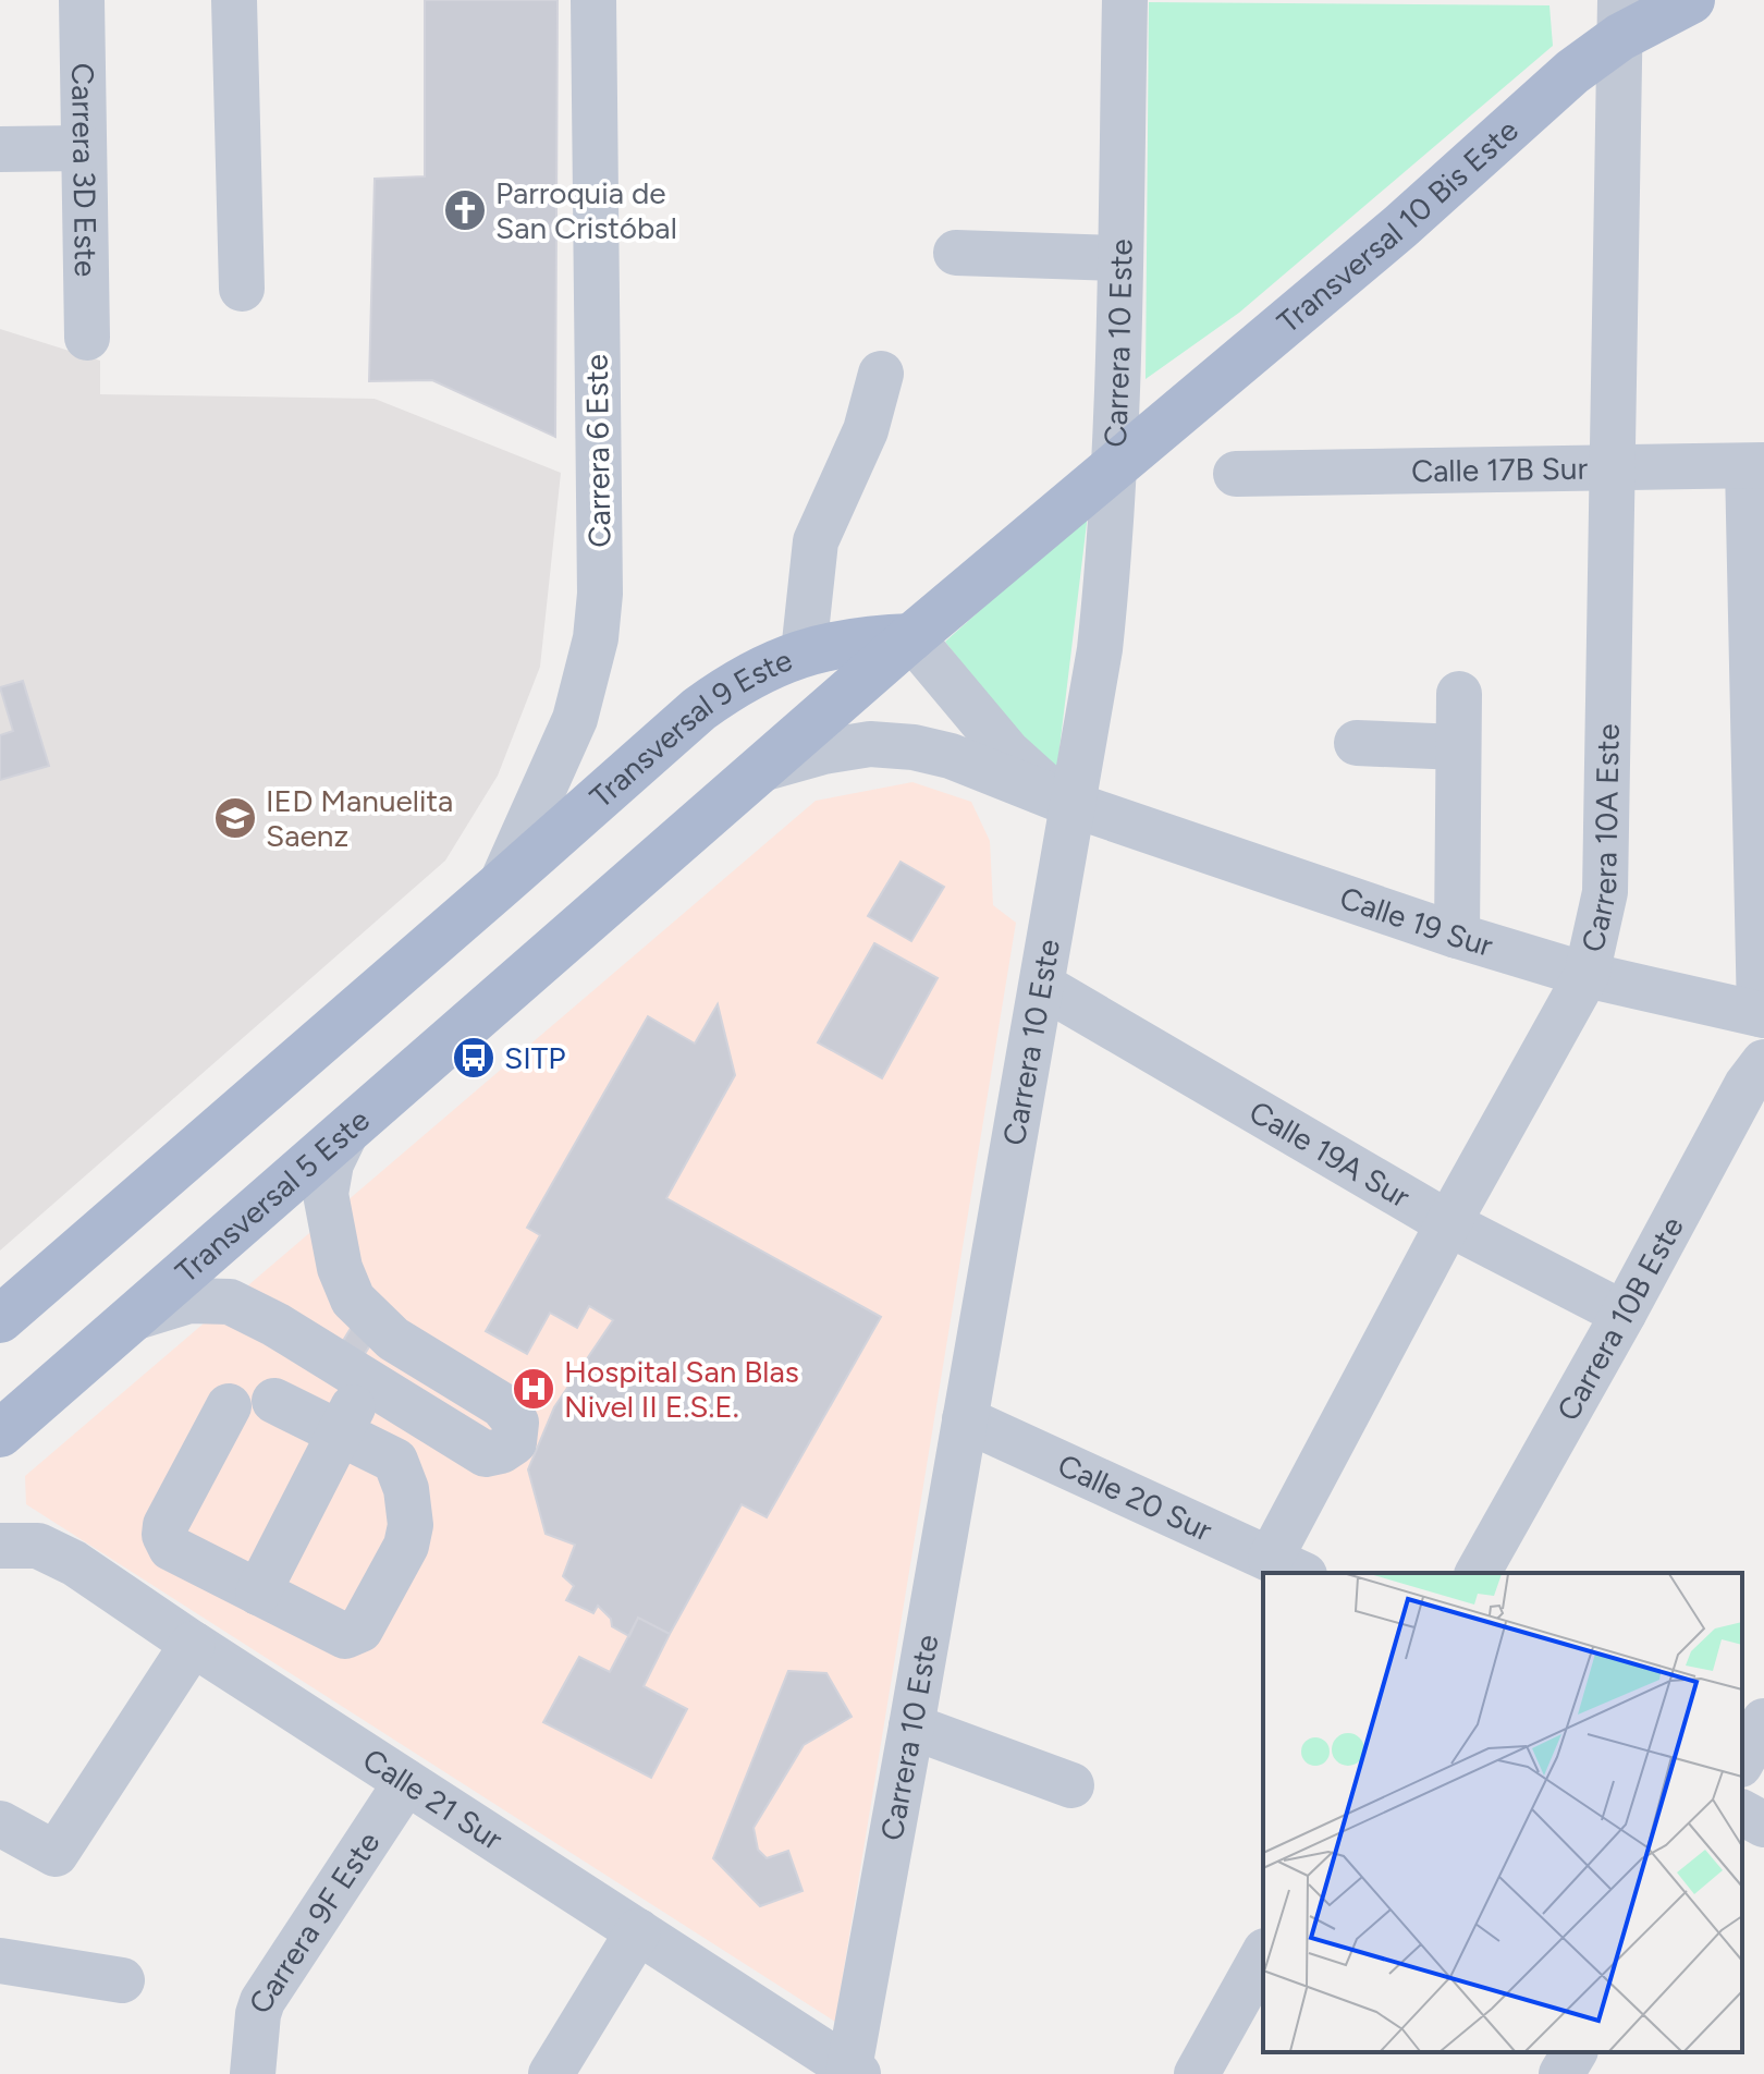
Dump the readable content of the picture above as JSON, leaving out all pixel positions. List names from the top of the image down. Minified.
{"streets":{"main road":["Transversal 10 Bis Este","Transversal 9 Este","Transversal 5 Este"],"street":["Carrera 3D Este","Carrera 10 Este","Carrera 6 Este","Calle 17B Sur","Carrera 10A Este","Calle 19 Sur","Calle 19A Sur","Carrera 10B Este","Calle 20 Sur","Calle 21 Sur","Carrera 9F Este"]},"crossings":[["Transversal 10 Bis Este","Carrera 10 Este"],["Transversal 10 Bis Este","Transversal 9 Este"],["Transversal 10 Bis Este","Carrera 10A Este"],["Carrera 10 Este","Transversal 9 Este"],["Carrera 10 Este","Calle 19 Sur"],["Carrera 10 Este","Calle 19A Sur"],["Carrera 10 Este","Calle 20 Sur"],["Carrera 10 Este","Calle 21 Sur"],["Carrera 6 Este","Transversal 9 Este"],["Calle 17B Sur","Carrera 10A Este"],["Transversal 9 Este","Calle 19 Sur"],["Transversal 9 Este","Transversal 5 Este"],["Carrera 10A Este","Calle 19 Sur"],["Carrera 10A Este","Calle 19A Sur"],["Carrera 10A Este","Calle 20 Sur"],["Calle 19A Sur","Carrera 10B Este"],["Calle 21 Sur","Carrera 9F Este"]],"places":{"church":["Parroquia de San Cristóbal"],"school or university":["IED Manuelita Saenz"],"bus stop":["SITP"],"hospital":["Hospital San Blas Nivel II E.S.E."]}}
